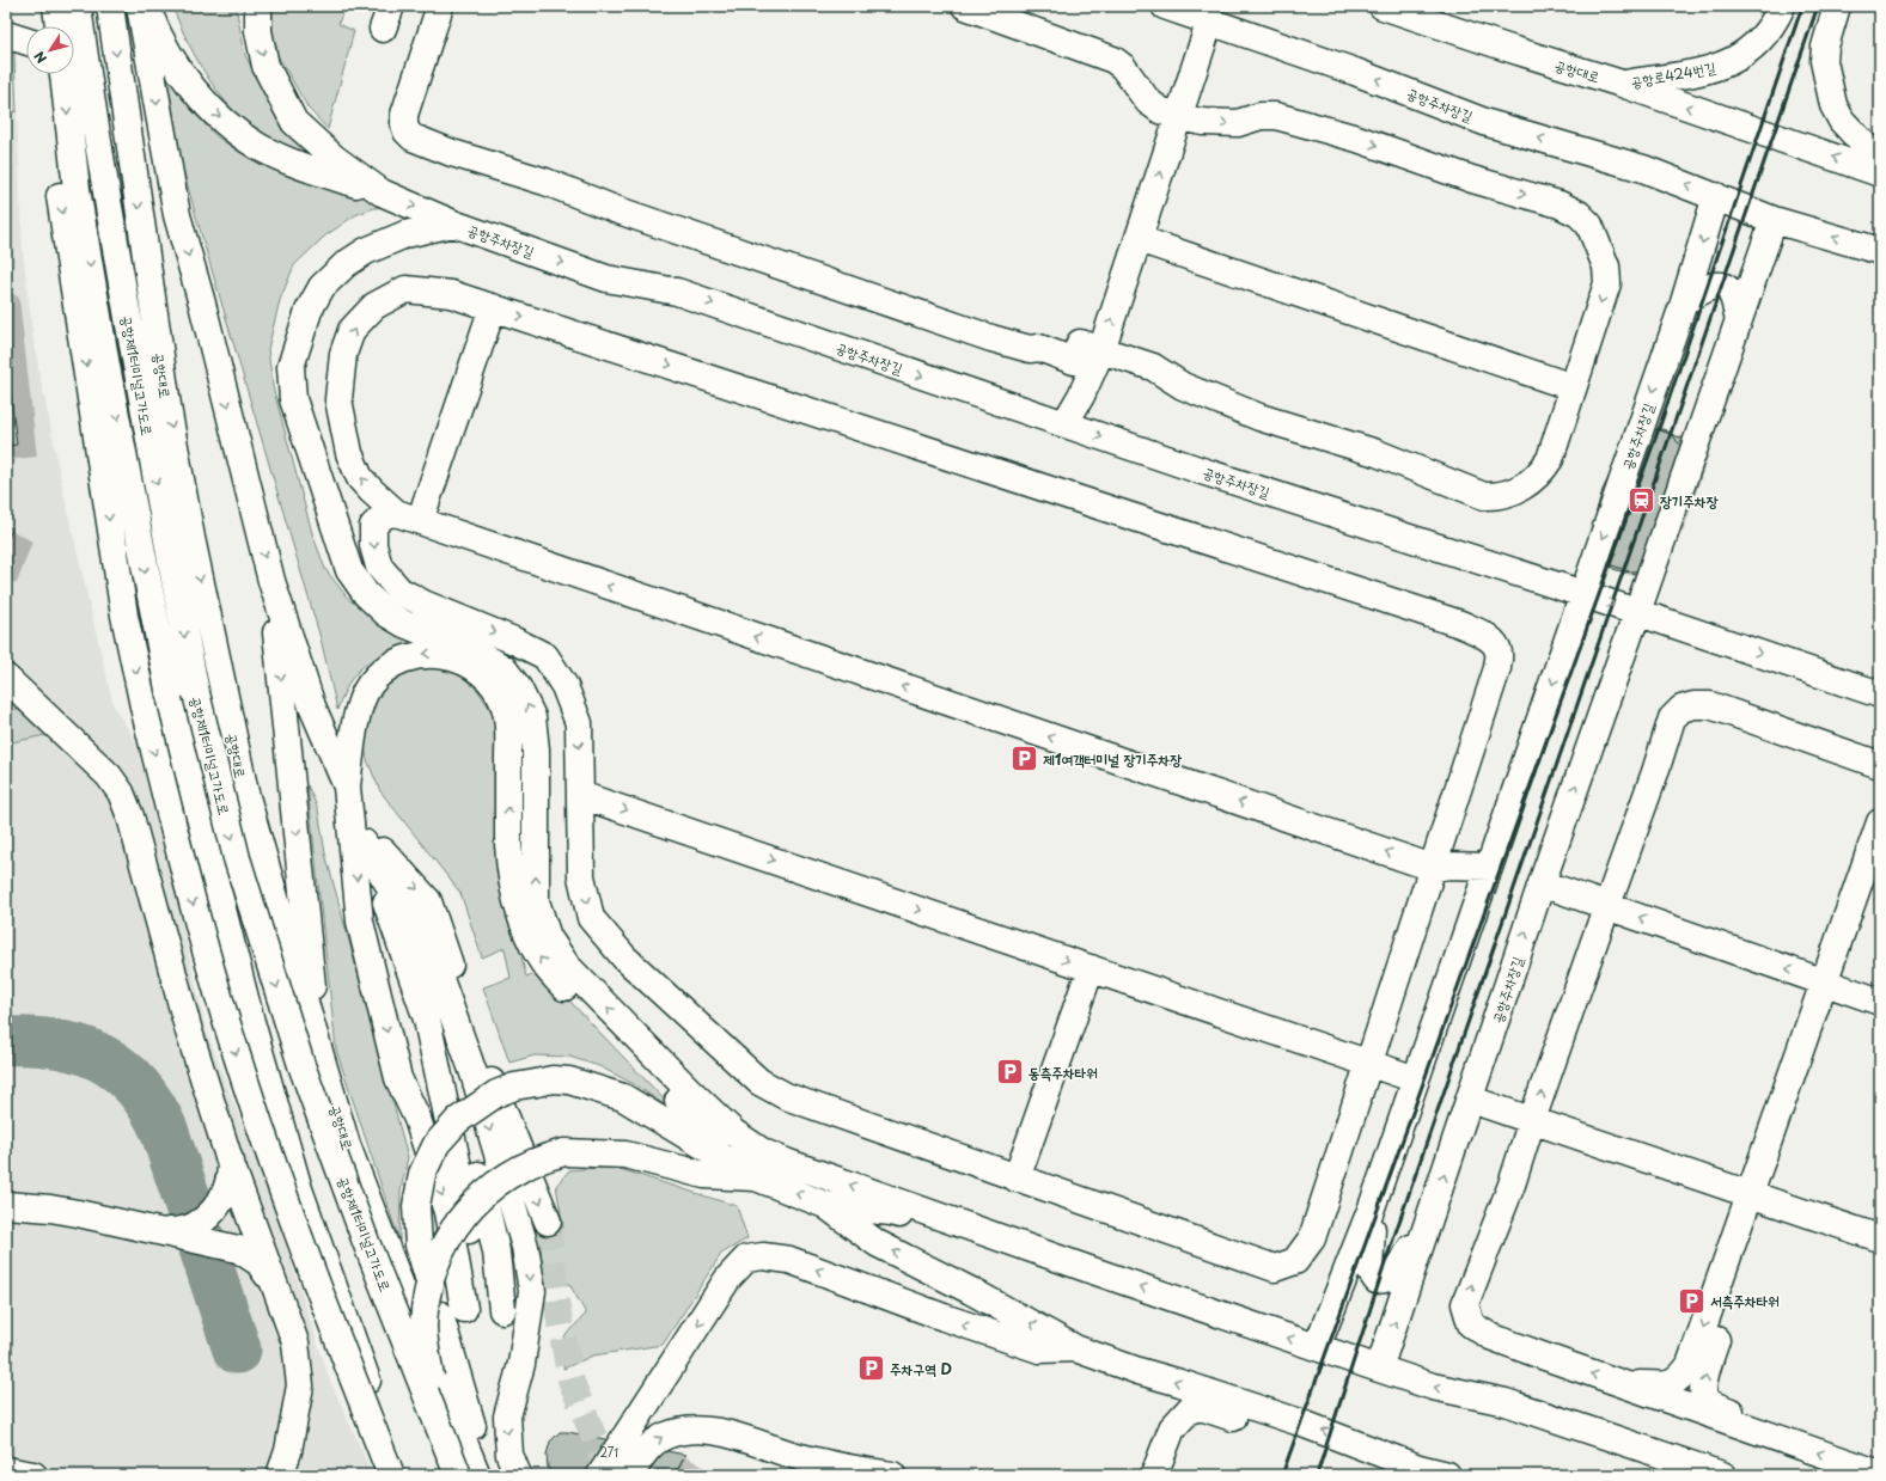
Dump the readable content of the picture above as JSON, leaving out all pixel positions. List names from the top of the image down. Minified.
{"streets":{"street":["공항대로","공항로424번길","공항주차장길","공항제1터미널고가도로"]},"crossings":[["공항대로","공항로424번길"]],"places":{"station":["장기주차장"],"parking":["제1여객터미널 장기주차장","동측주차타워","서측주차타워","주차구역 D"]},"house_numbers":["271"],"north":"bottom left"}
